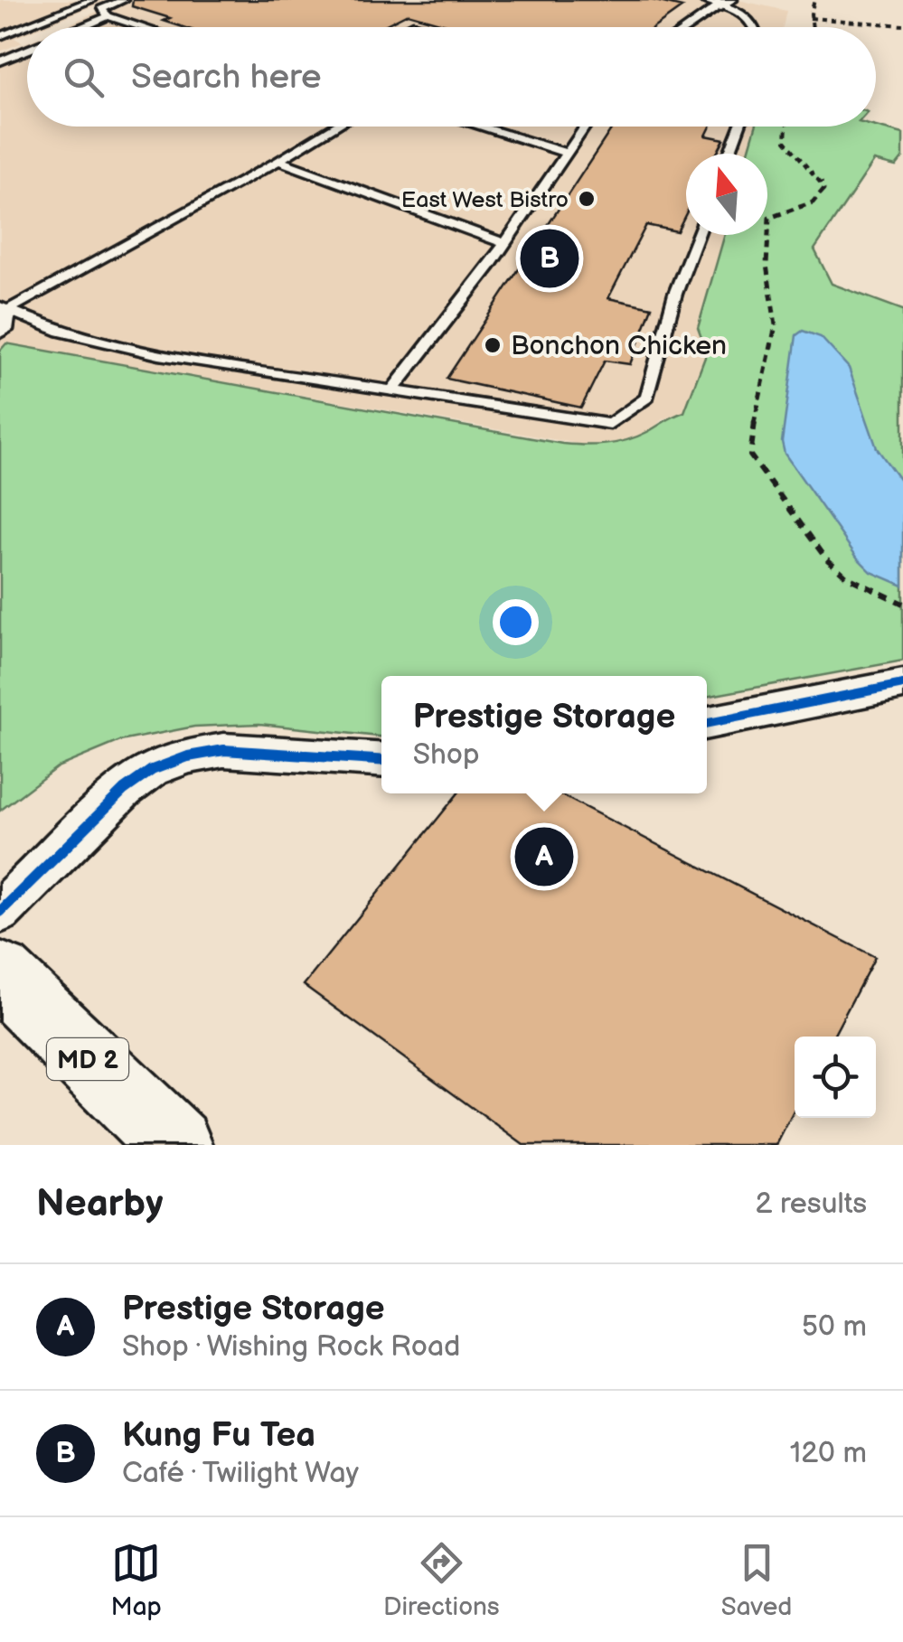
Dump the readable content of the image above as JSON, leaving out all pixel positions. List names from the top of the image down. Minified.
{"streets":{"main road":["MD 2"]},"places":["East West Bistro","Bonchon Chicken"],"north":"top","page":{"search":"Search here","pins":["B","A"],"popup":["Prestige Storage","Shop"],"heading":["Nearby","2 results"],"list":[{"mark":"A","name":"Prestige Storage","note":"Shop · Wishing Rock Road","value":"50 m"},{"mark":"B","name":"Kung Fu Tea","note":"Café · Twilight Way","value":"120 m"}],"nav":["Map","Directions","Saved"]}}
